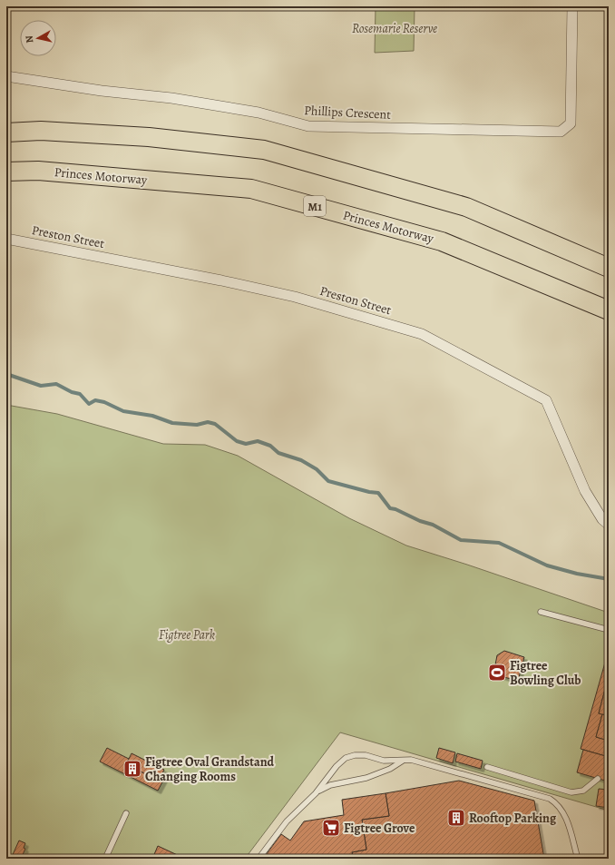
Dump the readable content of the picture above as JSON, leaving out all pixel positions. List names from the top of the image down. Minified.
{"streets":{"highway":["Princes Motorway","M1"],"street":["Phillips Crescent","Preston Street"]},"parks":["Rosemarie Reserve","Figtree Park"],"places":{"sports":["Figtree Bowling Club"],"building":["Figtree Oval Grandstand Changing Rooms","Rooftop Parking"],"supermarket":["Figtree Grove"]},"north":"left"}
